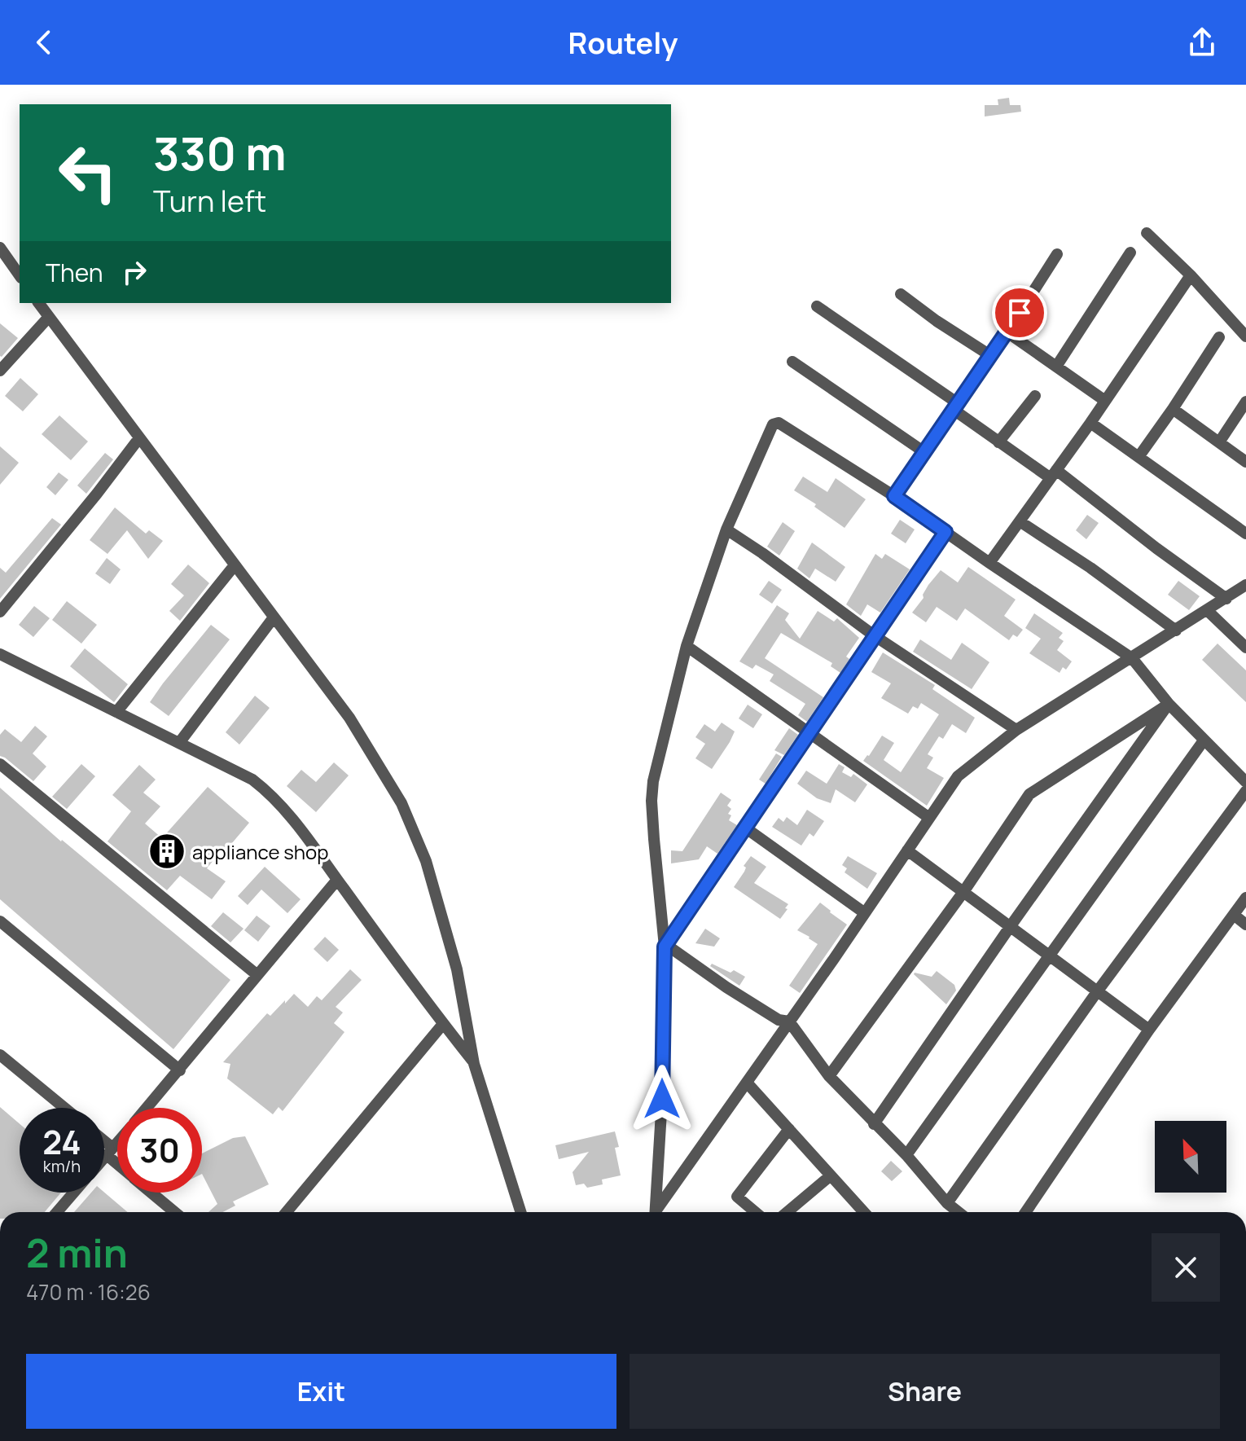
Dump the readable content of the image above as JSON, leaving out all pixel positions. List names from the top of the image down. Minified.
{"places":{"building":["appliance shop"]},"north":"top left","page":{"header":"Routely","turn":["330 m","Turn left"],"then":"Then","speed":"24 km/h","limit":"30","heading":["2 min","470 m · 16:26"],"buttons":["Exit","Share"]}}
